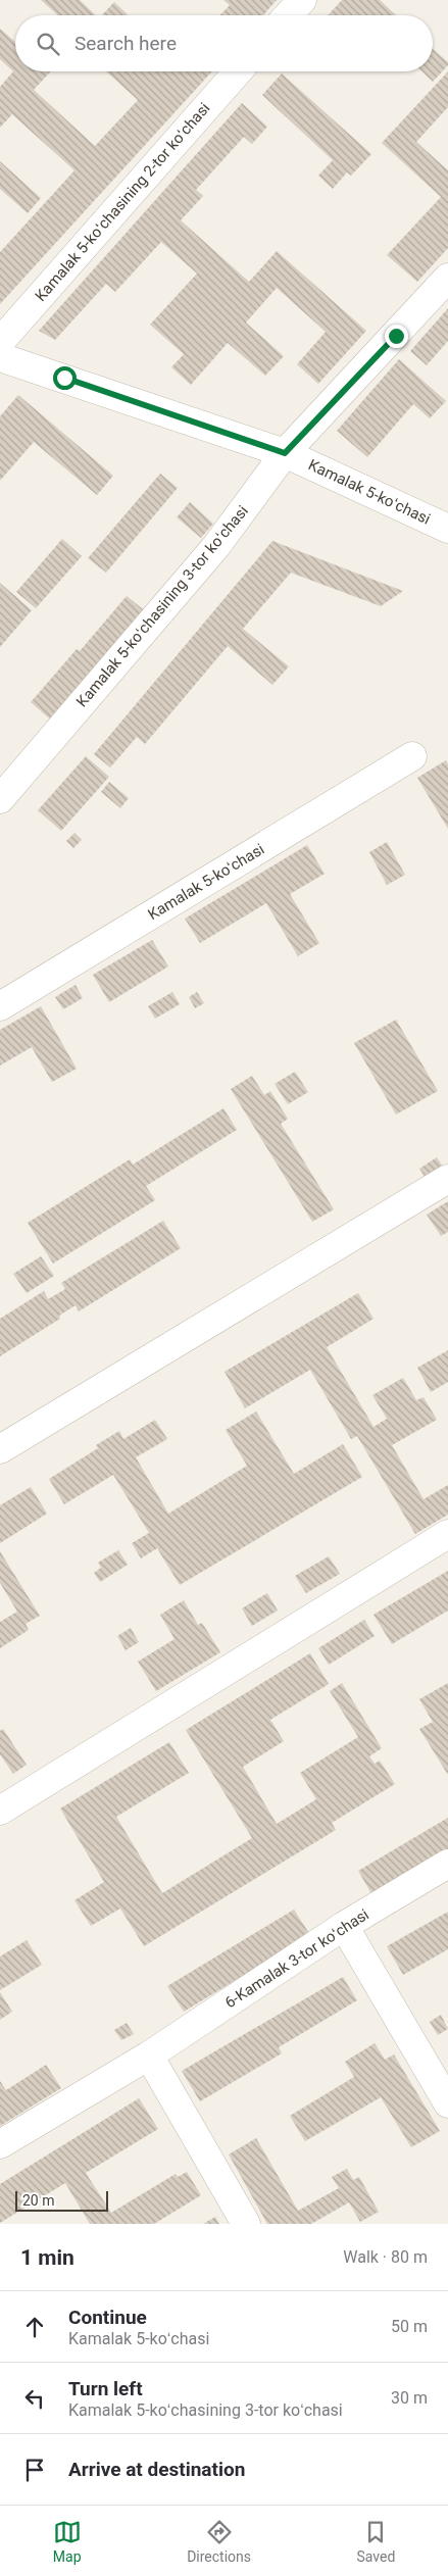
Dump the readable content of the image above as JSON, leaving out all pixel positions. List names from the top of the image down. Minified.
{"streets":{"street":["Kamalak 5-koʻchasining 2-tor koʻchasi","Kamalak 5-koʻchasi","Kamalak 5-koʻchasining 3-tor koʻchasi","6-Kamalak 3-tor koʻchasi"]},"crossings":[["Kamalak 5-koʻchasi","Kamalak 5-koʻchasining 3-tor koʻchasi"]],"scale_bar":"20 m","page":{"search":"Search here","scale":"20 m","heading":["1 min","Walk · 80 m"],"list":[["Continue","Kamalak 5-koʻchasi","50 m"],["Turn left","Kamalak 5-koʻchasining 3-tor koʻchasi","30 m"],"Arrive at destination"],"nav":["Map","Directions","Saved"]}}
